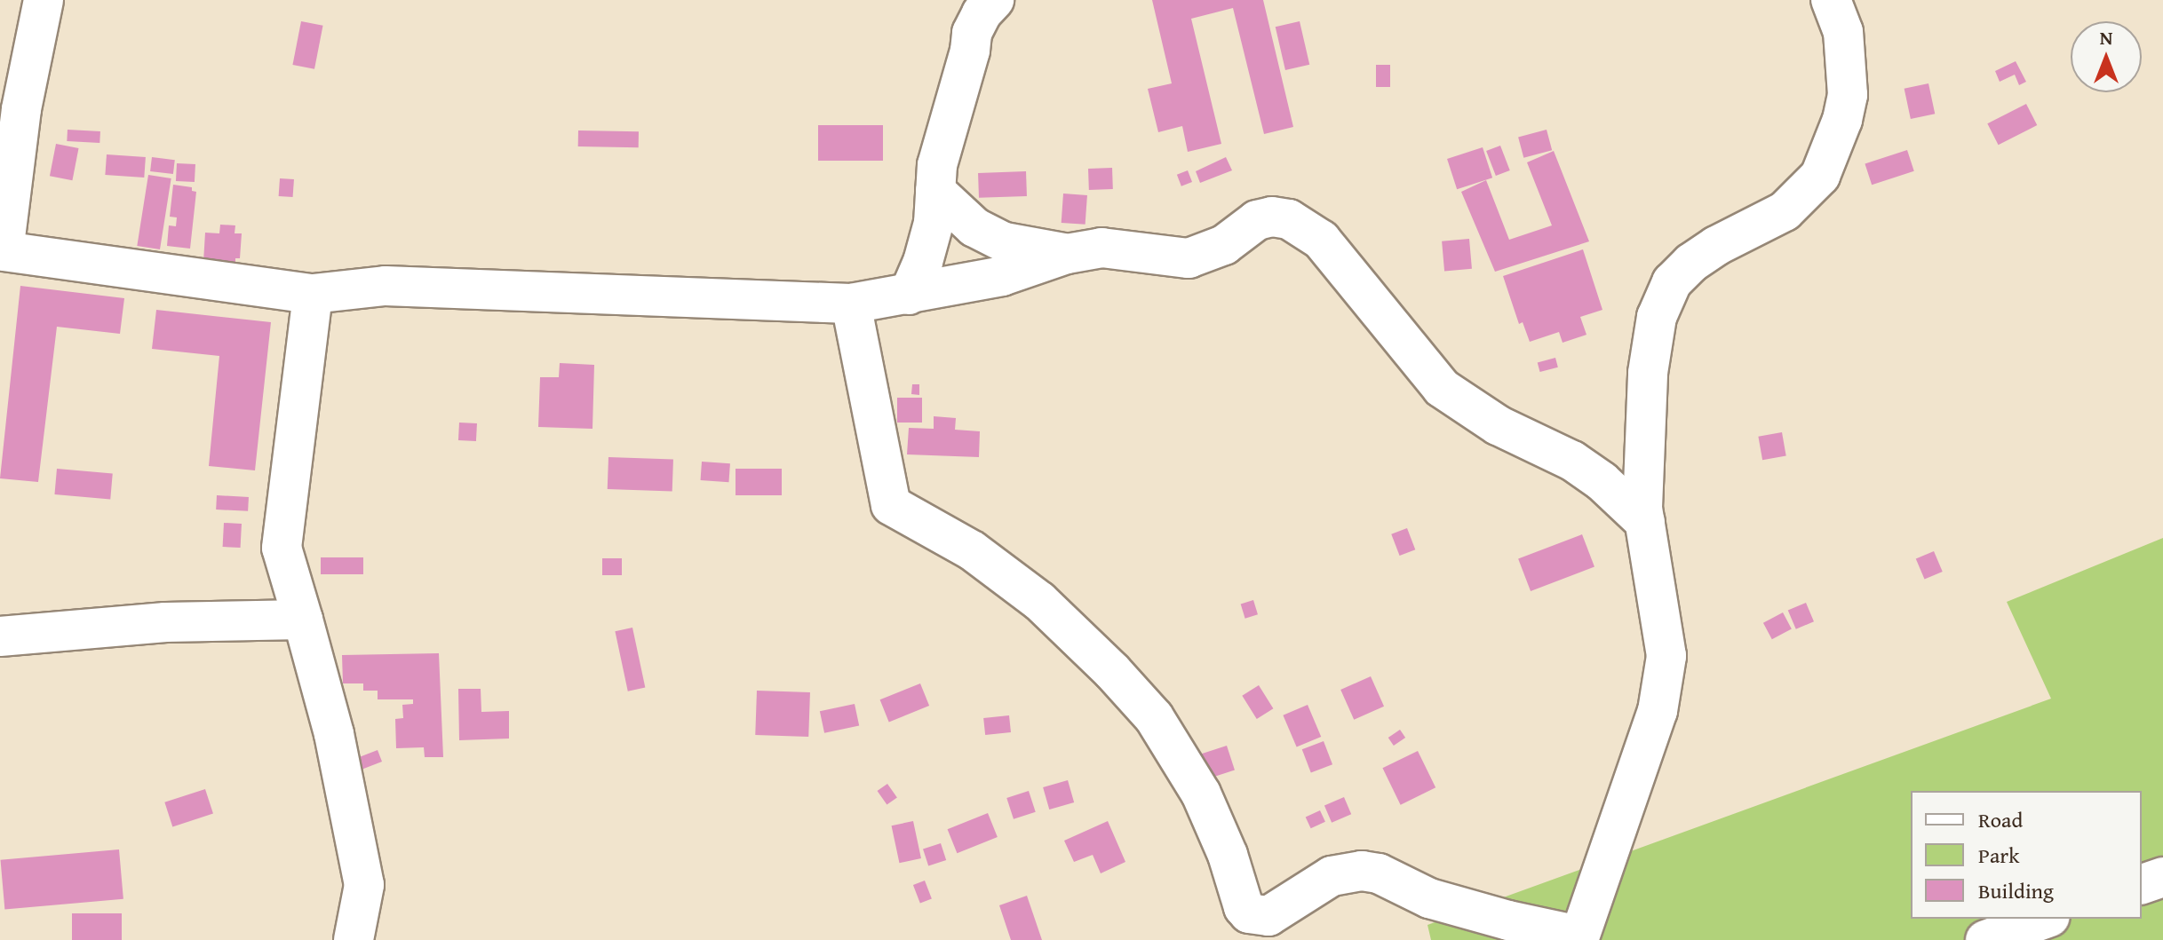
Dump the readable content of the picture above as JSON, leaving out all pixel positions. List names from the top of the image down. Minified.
{"legend":["Road","Park","Building"],"north":"top"}
